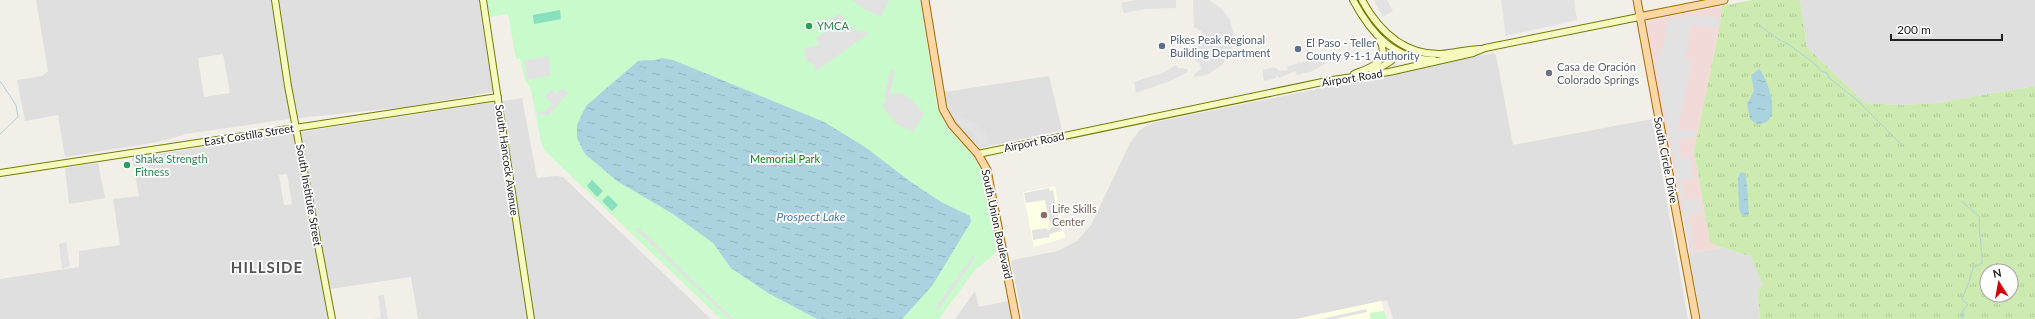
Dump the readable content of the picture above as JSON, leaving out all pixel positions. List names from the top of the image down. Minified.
{"streets":{"main road":["Airport Road","East Costilla Street","South Hancock Avenue","South Circle Drive","South Institute Street","South Union Boulevard"]},"crossings":[["Airport Road","South Circle Drive"],["Airport Road","South Union Boulevard"],["East Costilla Street","South Hancock Avenue"],["East Costilla Street","South Institute Street"]],"districts":["HILLSIDE"],"water":["Prospect Lake"],"parks":["Memorial Park"],"places":["YMCA","Pikes Peak Regional Building Department","El Paso - Teller County 9-1-1 Authority","Casa de Oración Colorado Springs","Shaka Strength Fitness","Life Skills Center"],"scale_bar":"200 m","north":"top"}
